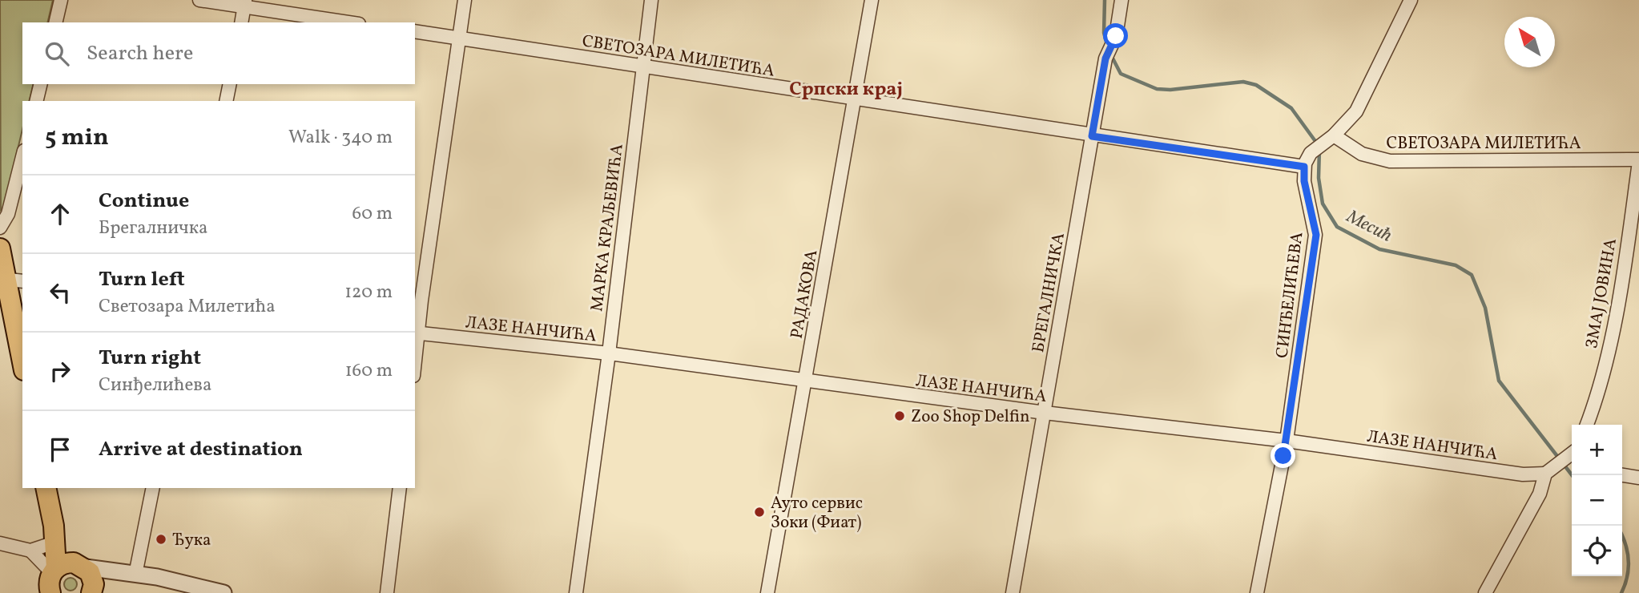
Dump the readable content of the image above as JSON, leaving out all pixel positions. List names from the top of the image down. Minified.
{"streets":{"street":["СВЕТОЗАРА МИЛЕТИЋА","МАРКА КРАЉЕВИЋА","БРЕГАЛНИЧКА","ЗМАЈ ЈОВИНА","РАДАКОВА","СИНЂЕЛИЋЕВА","ЛАЗЕ НАНЧИЋА"]},"crossings":[["СВЕТОЗАРА МИЛЕТИЋА","МАРКА КРАЉЕВИЋА"],["СВЕТОЗАРА МИЛЕТИЋА","БРЕГАЛНИЧКА"],["СВЕТОЗАРА МИЛЕТИЋА","ЗМАЈ ЈОВИНА"],["СВЕТОЗАРА МИЛЕТИЋА","РАДАКОВА"],["СВЕТОЗАРА МИЛЕТИЋА","СИНЂЕЛИЋЕВА"],["МАРКА КРАЉЕВИЋА","ЛАЗЕ НАНЧИЋА"],["БРЕГАЛНИЧКА","ЛАЗЕ НАНЧИЋА"],["РАДАКОВА","ЛАЗЕ НАНЧИЋА"],["СИНЂЕЛИЋЕВА","ЛАЗЕ НАНЧИЋА"]],"districts":["Српски крај"],"water":["Месић"],"places":["Zoo Shop Delfin","Ауто сервис Зоки (Фиат)","Ђука"],"north":"top left","page":{"search":"Search here","heading":["5 min","Walk · 340 m"],"list":[["Continue","Брегалничка","60 m"],["Turn left","Светозара Милетића","120 m"],["Turn right","Синђелићева","160 m"],"Arrive at destination"],"map_buttons":["+","−"]}}
